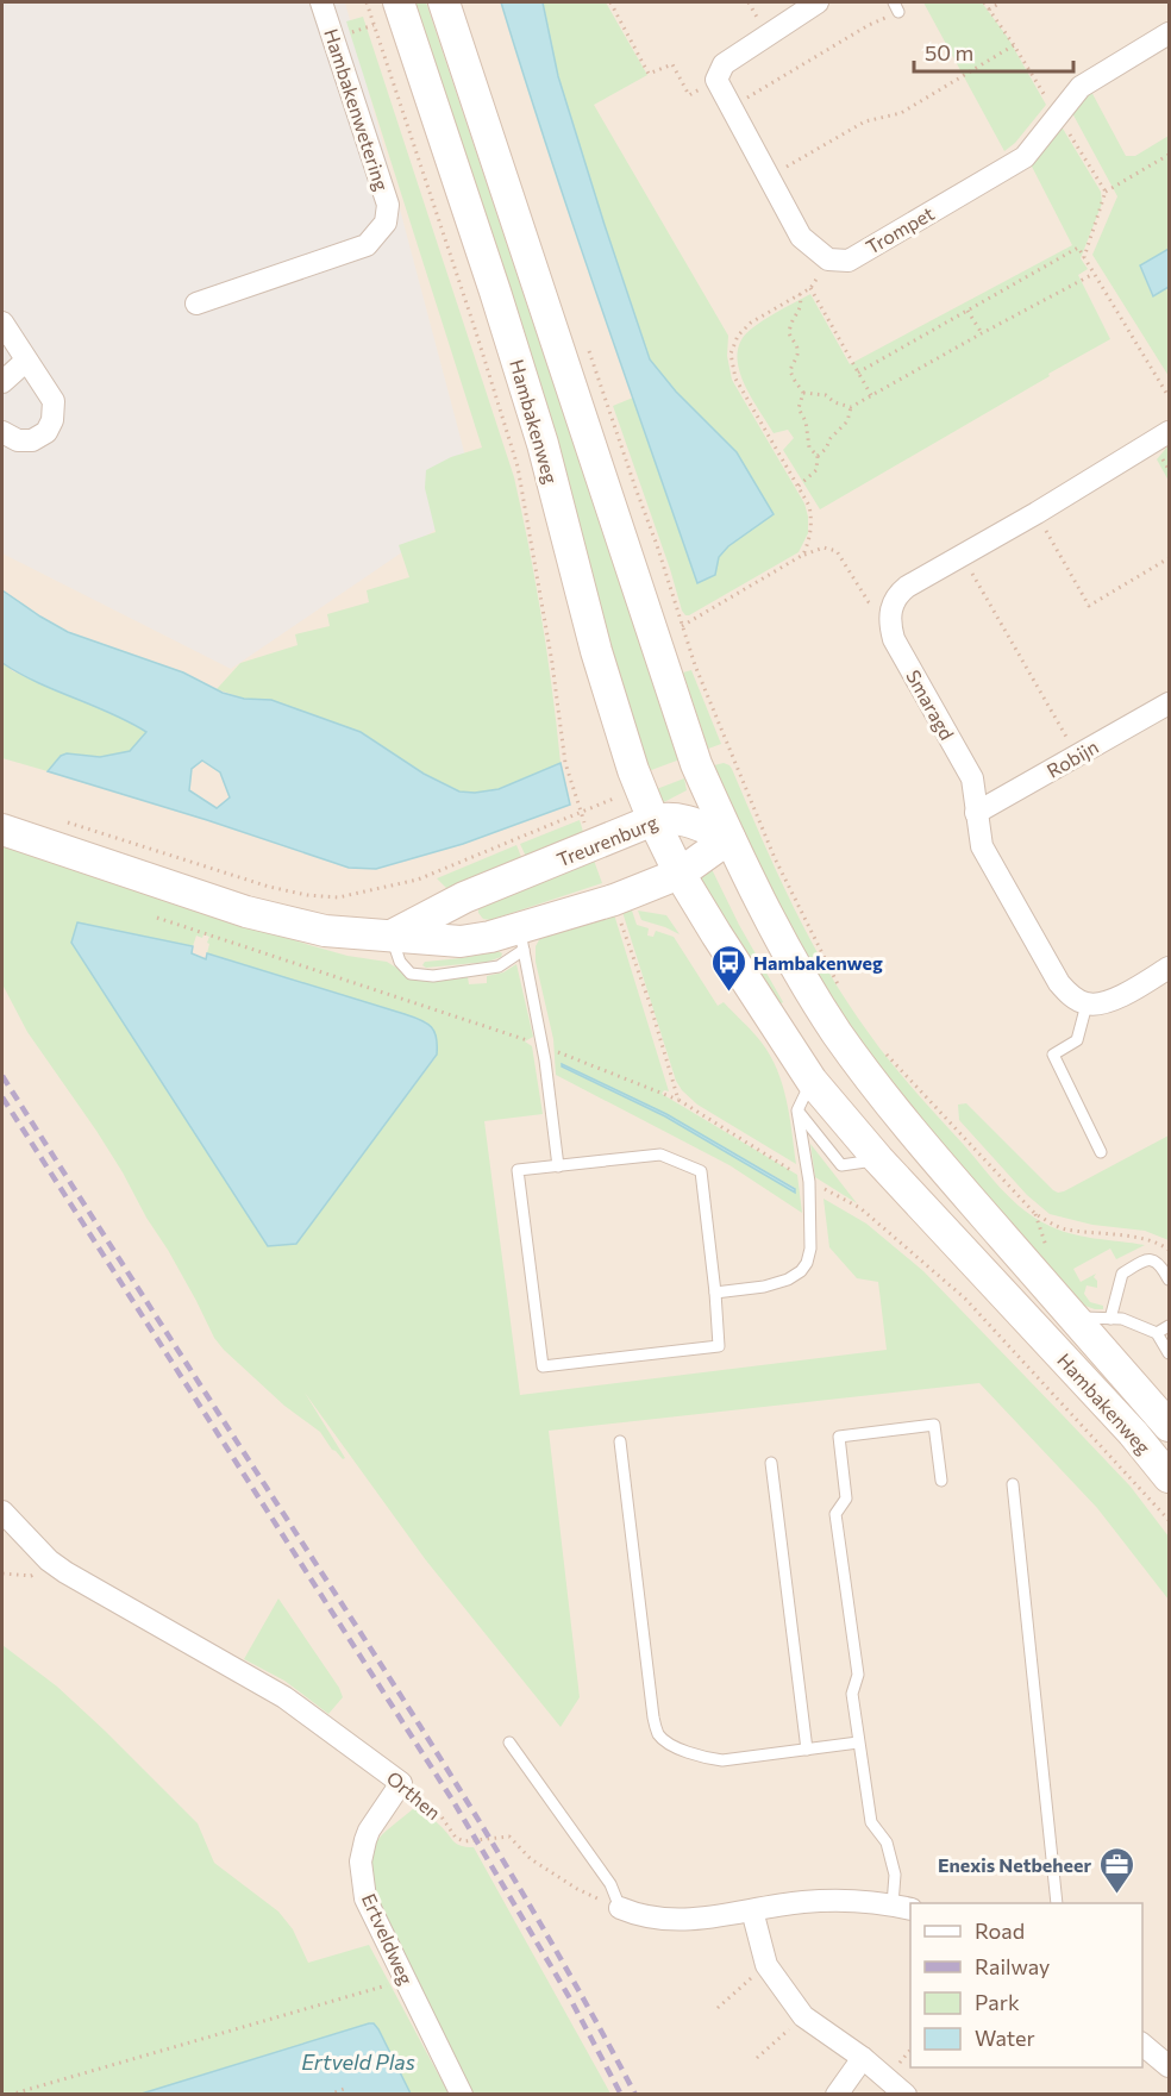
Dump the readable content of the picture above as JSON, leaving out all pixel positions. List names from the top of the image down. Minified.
{"streets":{"main road":["Hambakenweg","Treurenburg"],"street":["Hambakenwetering","Trompet","Smaragd","Robijn","Orthen","Ertveldweg"]},"crossings":[["Hambakenweg","Treurenburg"],["Smaragd","Robijn"],["Orthen","Ertveldweg"]],"water":["Ertveld Plas"],"places":{"bus stop":["Hambakenweg"],"office":["Enexis Netbeheer"]},"legend":["Road","Railway","Park","Water"],"scale_bar":"50 m"}
